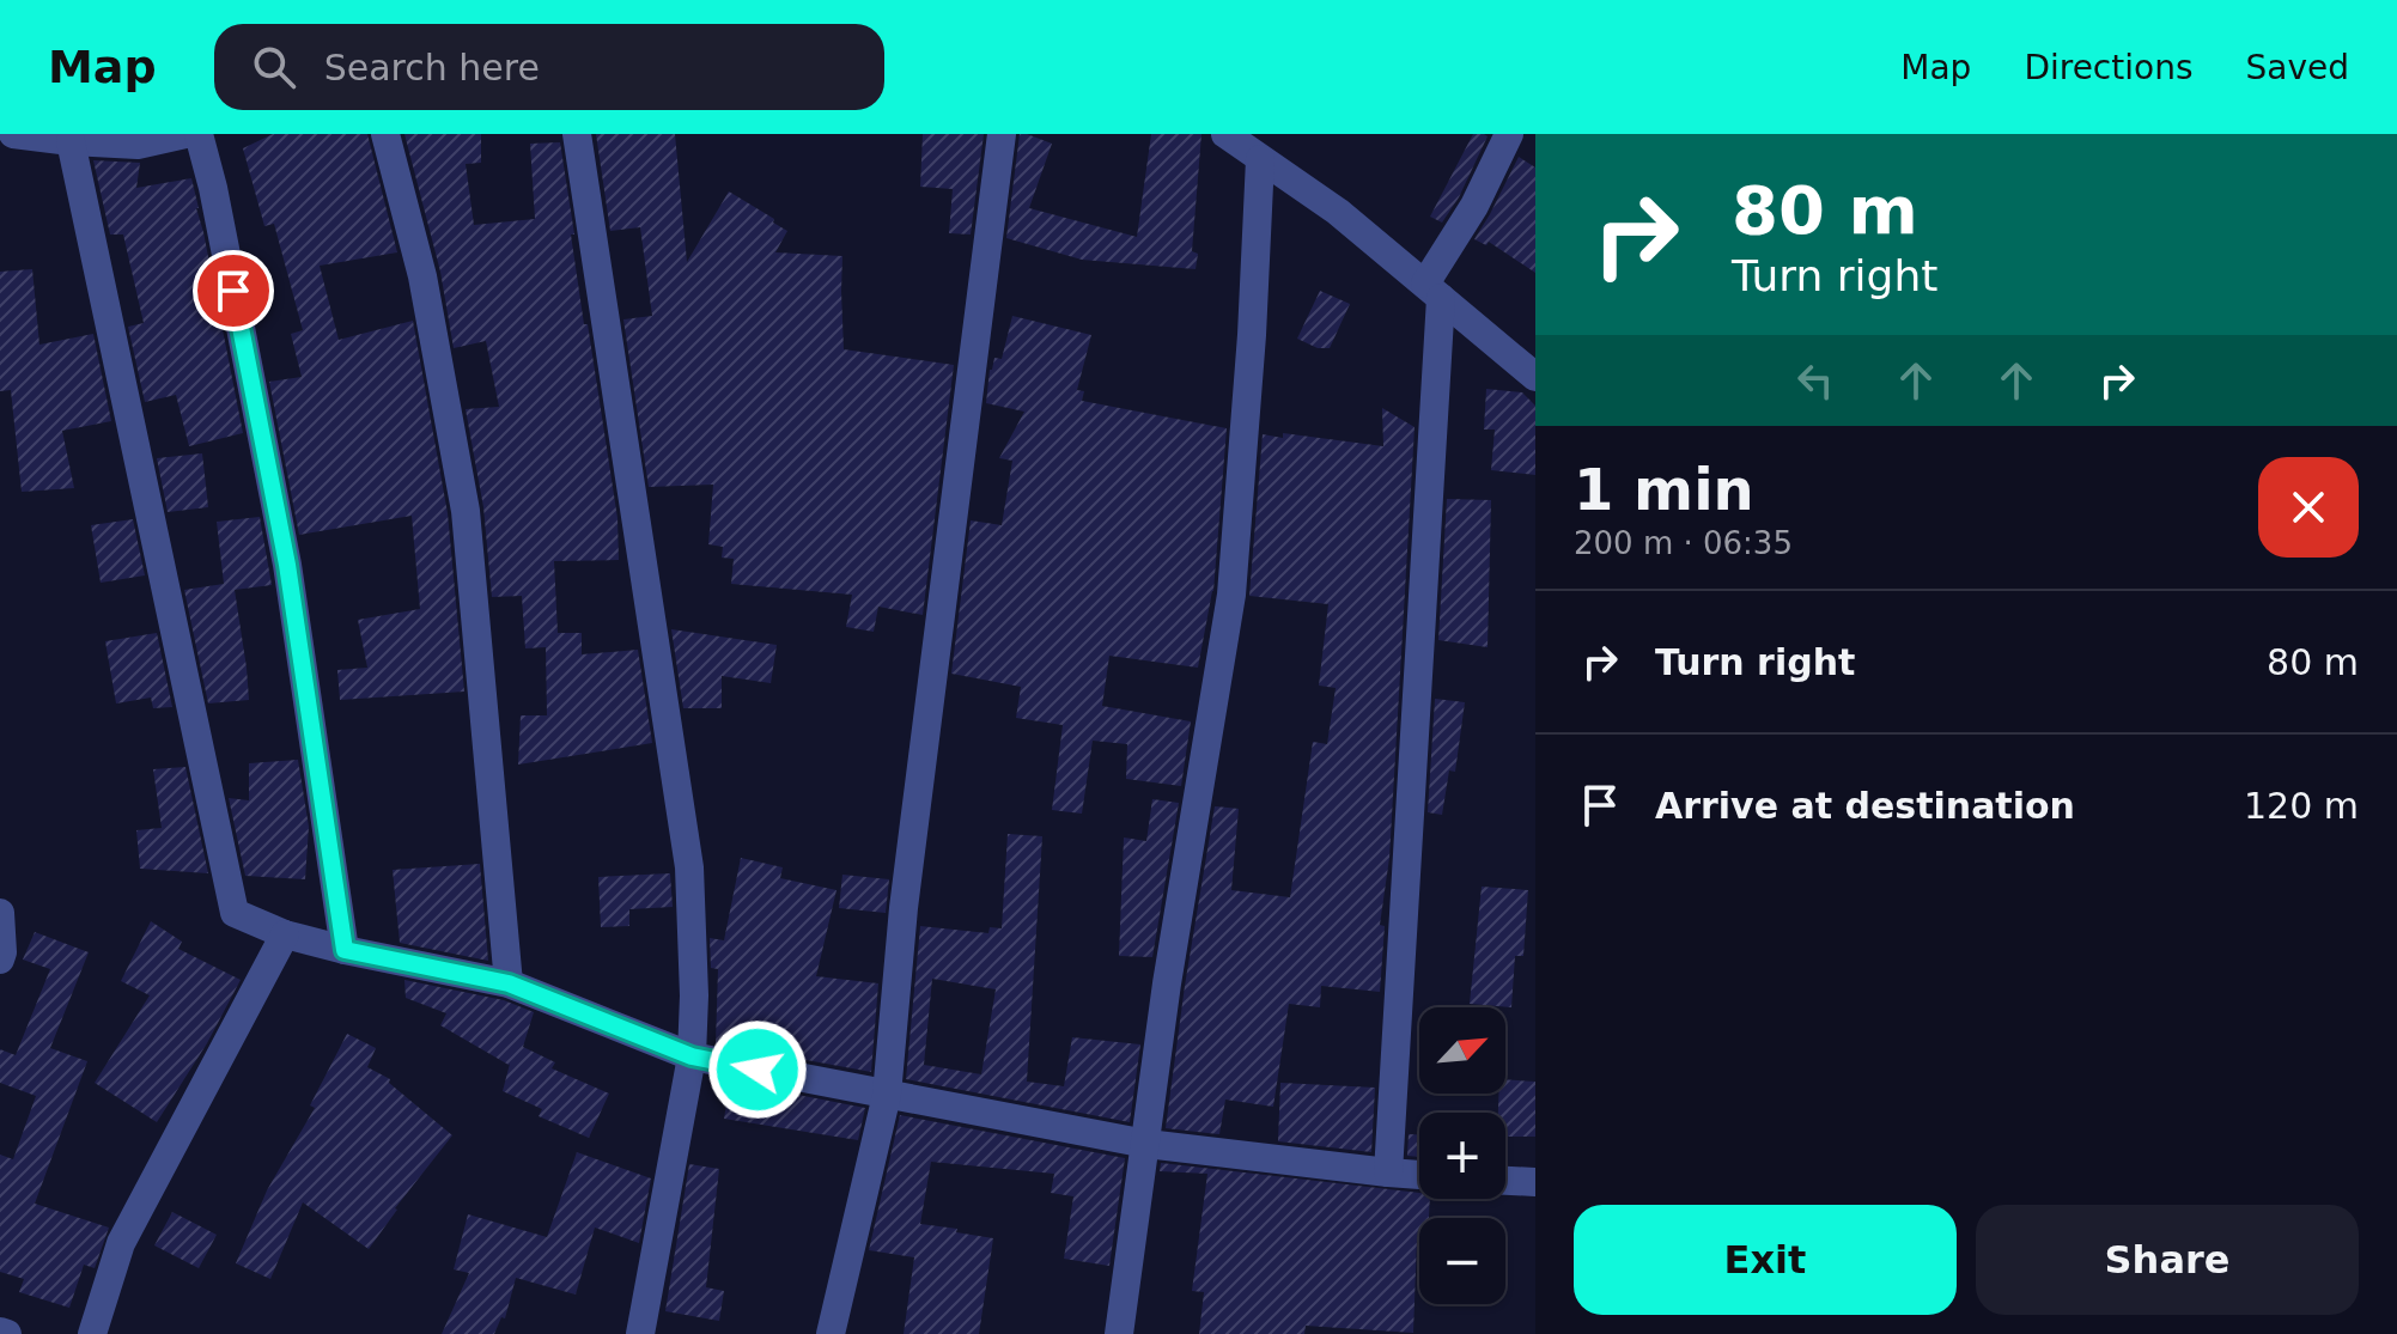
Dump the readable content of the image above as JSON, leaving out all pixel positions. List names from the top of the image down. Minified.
{"north":"top right","page":{"header":"Map","search":"Search here","nav":["Map","Directions","Saved"],"turn":["80 m","Turn right"],"heading":["1 min","200 m · 06:35"],"list":[{"name":"Turn right","value":"80 m"},{"name":"Arrive at destination","value":"120 m"}],"map_buttons":["+","−"],"buttons":["Exit","Share"]}}
